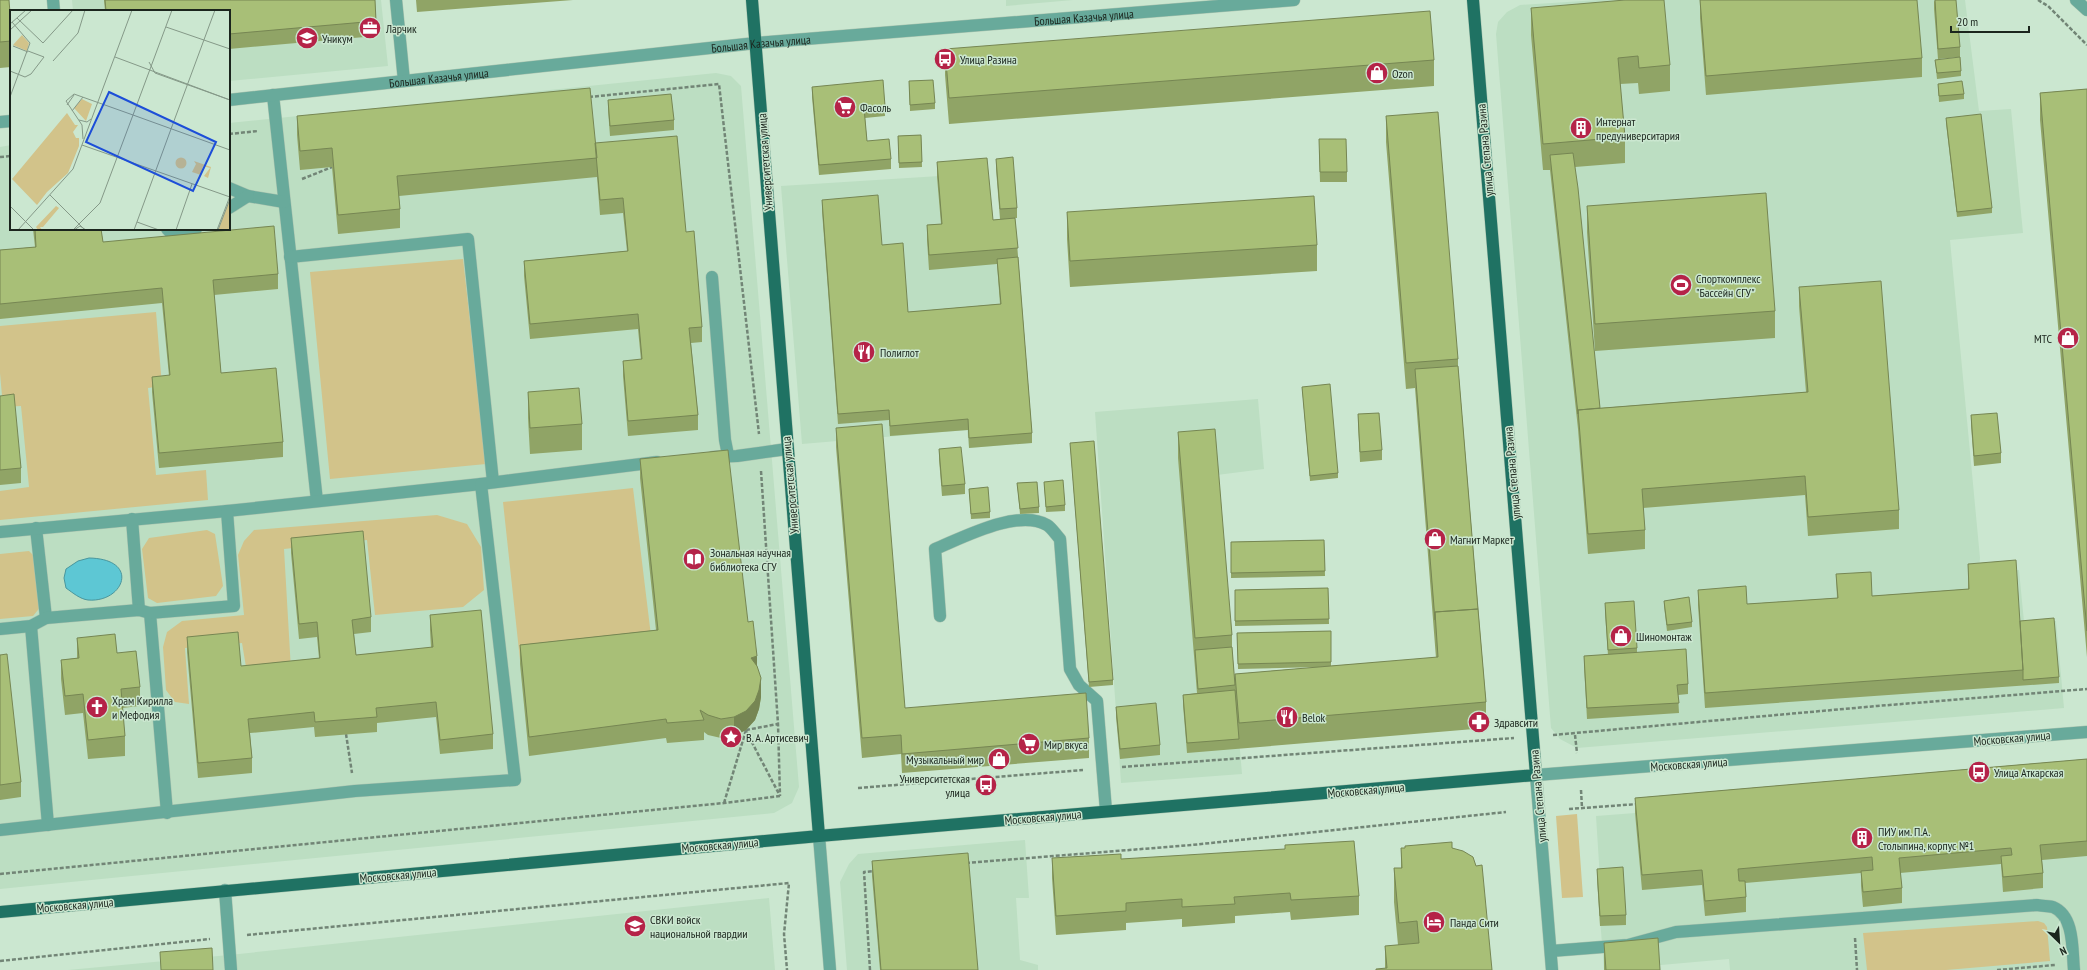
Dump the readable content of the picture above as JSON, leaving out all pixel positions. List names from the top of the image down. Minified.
{"streets":{"main road":["улица Степана Разина","Университетская улица","Московская улица"],"street":["Большая Казачья улица"]},"crossings":[["Большая Казачья улица","Университетская улица"],["улица Степана Разина","Московская улица"],["Университетская улица","Московская улица"]],"places":{"office":["Ларчик"],"school or university":["Уникум","СВКИ войск национальной гвардии"],"bus stop":["Улица Разина","Улица Аткарская","Университетская улица"],"shop":["Ozon","МТС","Магнит Маркет","Шиномонтаж","Музыкальный мир"],"supermarket":["Фасоль","Мир вкуса"],"building":["Интернат предуниверситария","ПИУ им. П.А. Столыпина, корпус №1"],"sports":["Спорткомплекс \"Бассейн СГУ\""],"restaurant":["Полиглот","Belok"],"library":["Зональная научная библиотека СГУ"],"church":["Храм Кирилла и Мефодия"],"pharmacy":["Здравсити"],"place":["В. А. Артисевич"],"hotel":["Панда Сити"]},"scale_bar":"20 m","north":"bottom right"}
